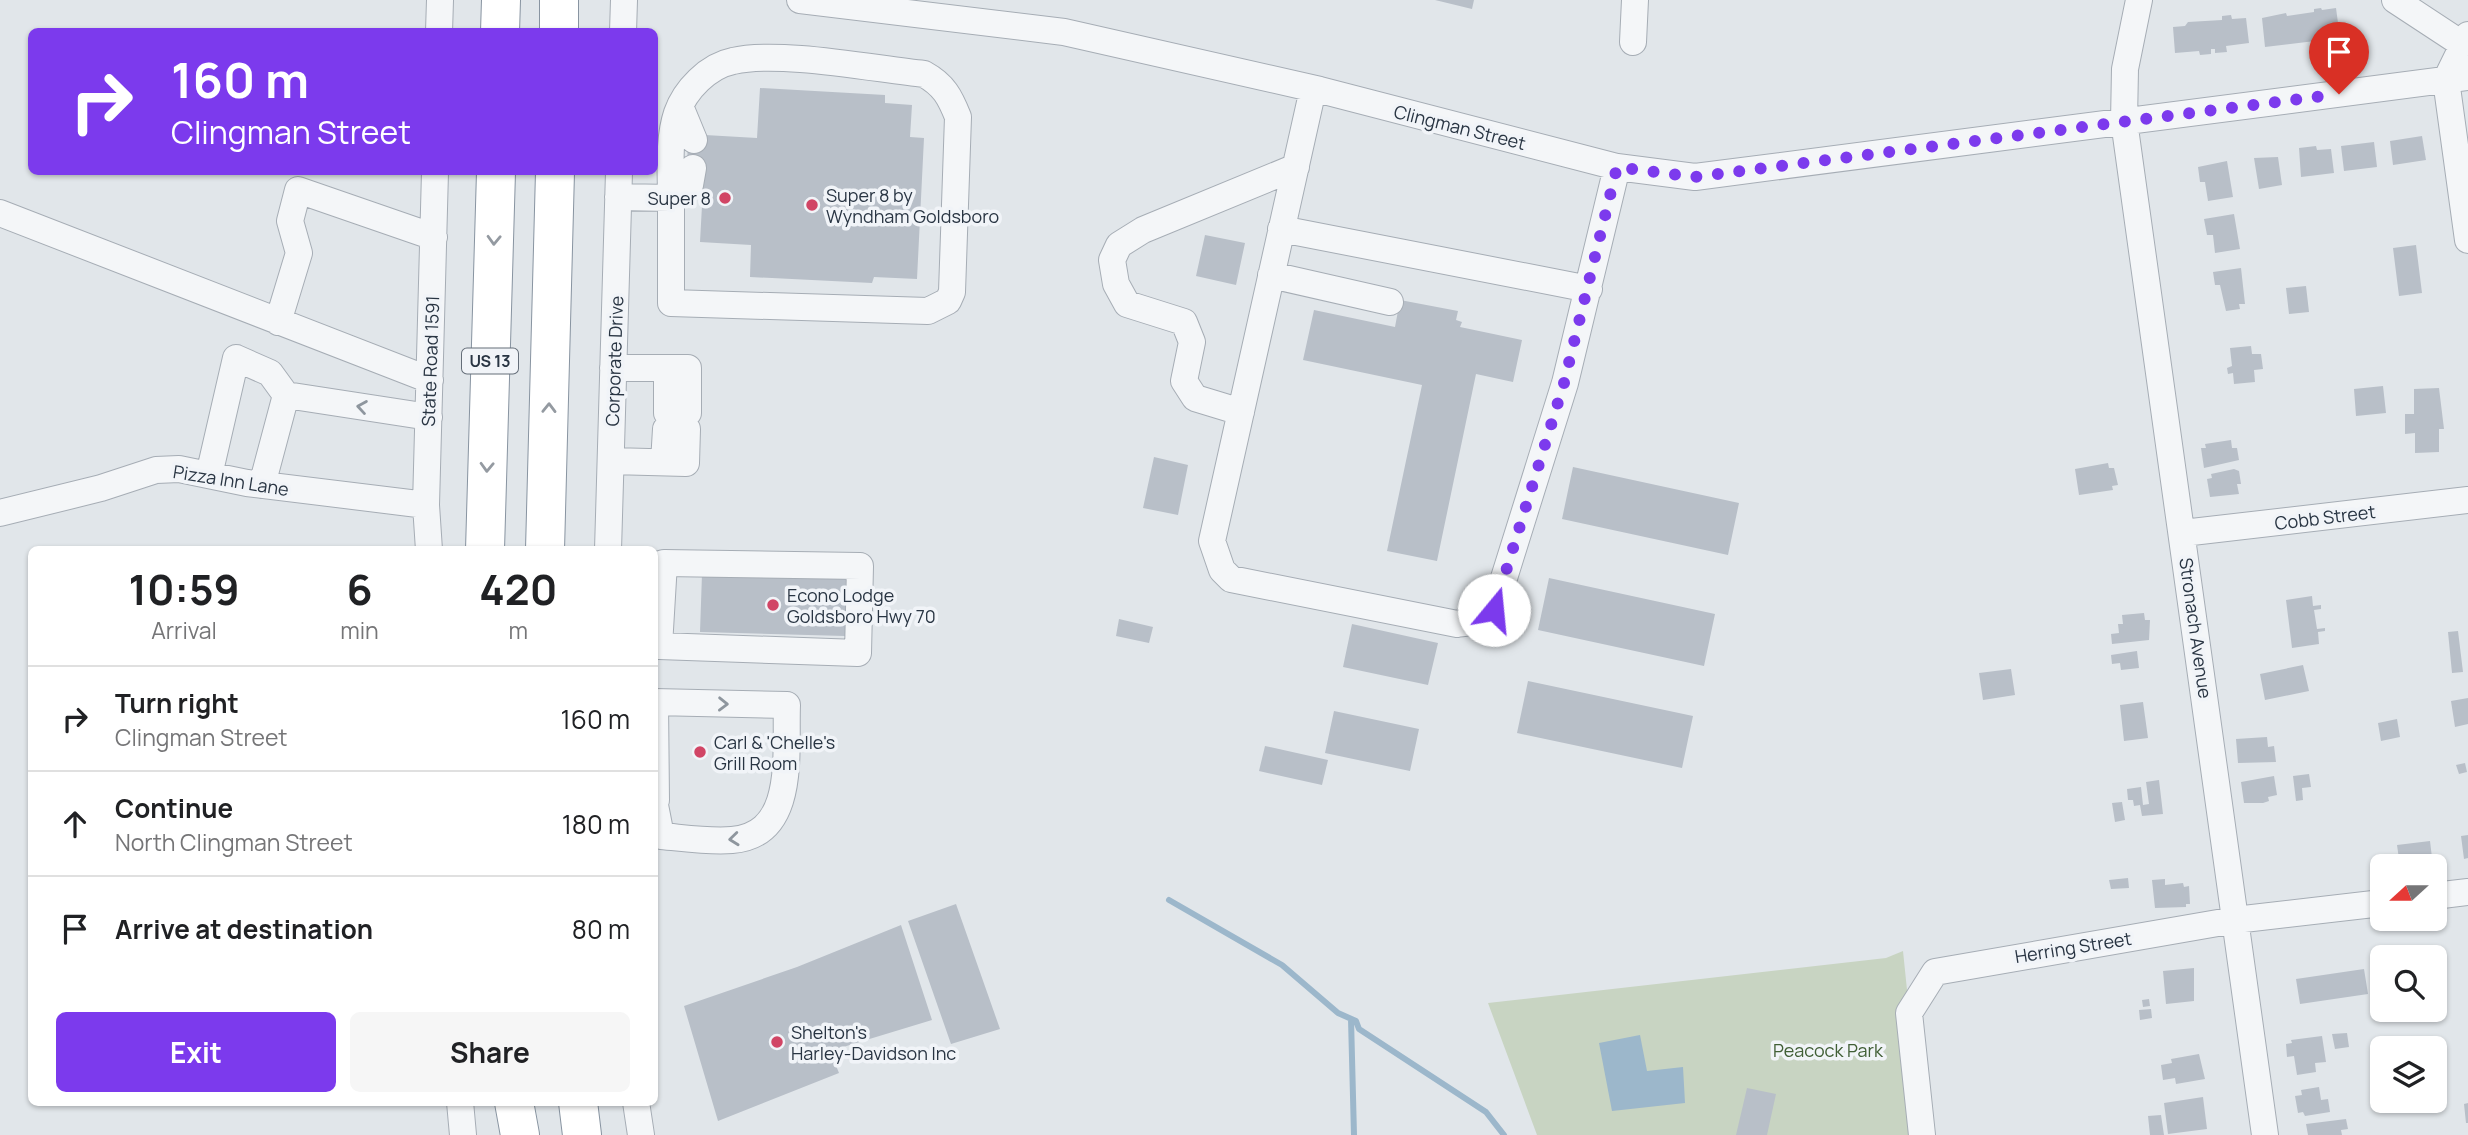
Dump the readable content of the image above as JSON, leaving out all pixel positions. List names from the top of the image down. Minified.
{"streets":{"highway":["US 13"],"street":["Clingman Street","State Road 1591","Corporate Drive","Pizza Inn Lane","Cobb Street","Stronach Avenue","Herring Street"]},"crossings":[["Clingman Street","Stronach Avenue"],["State Road 1591","Pizza Inn Lane"],["Cobb Street","Stronach Avenue"],["Stronach Avenue","Herring Street"]],"parks":["Peacock Park"],"places":["Super 8","Super 8 by Wyndham Goldsboro","Econo Lodge Goldsboro Hwy 70","Carl & 'Chelle's Grill Room","Shelton's Harley-Davidson Inc"],"north":"left","page":{"turn":["160 m","Clingman Street"],"eta":["10:59","Arrival","6","min","420","m"],"list":[{"name":"Turn right","note":"Clingman Street","value":"160 m"},{"name":"Continue","note":"North Clingman Street","value":"180 m"},{"name":"Arrive at destination","value":"80 m"}],"buttons":["Exit","Share"]}}
